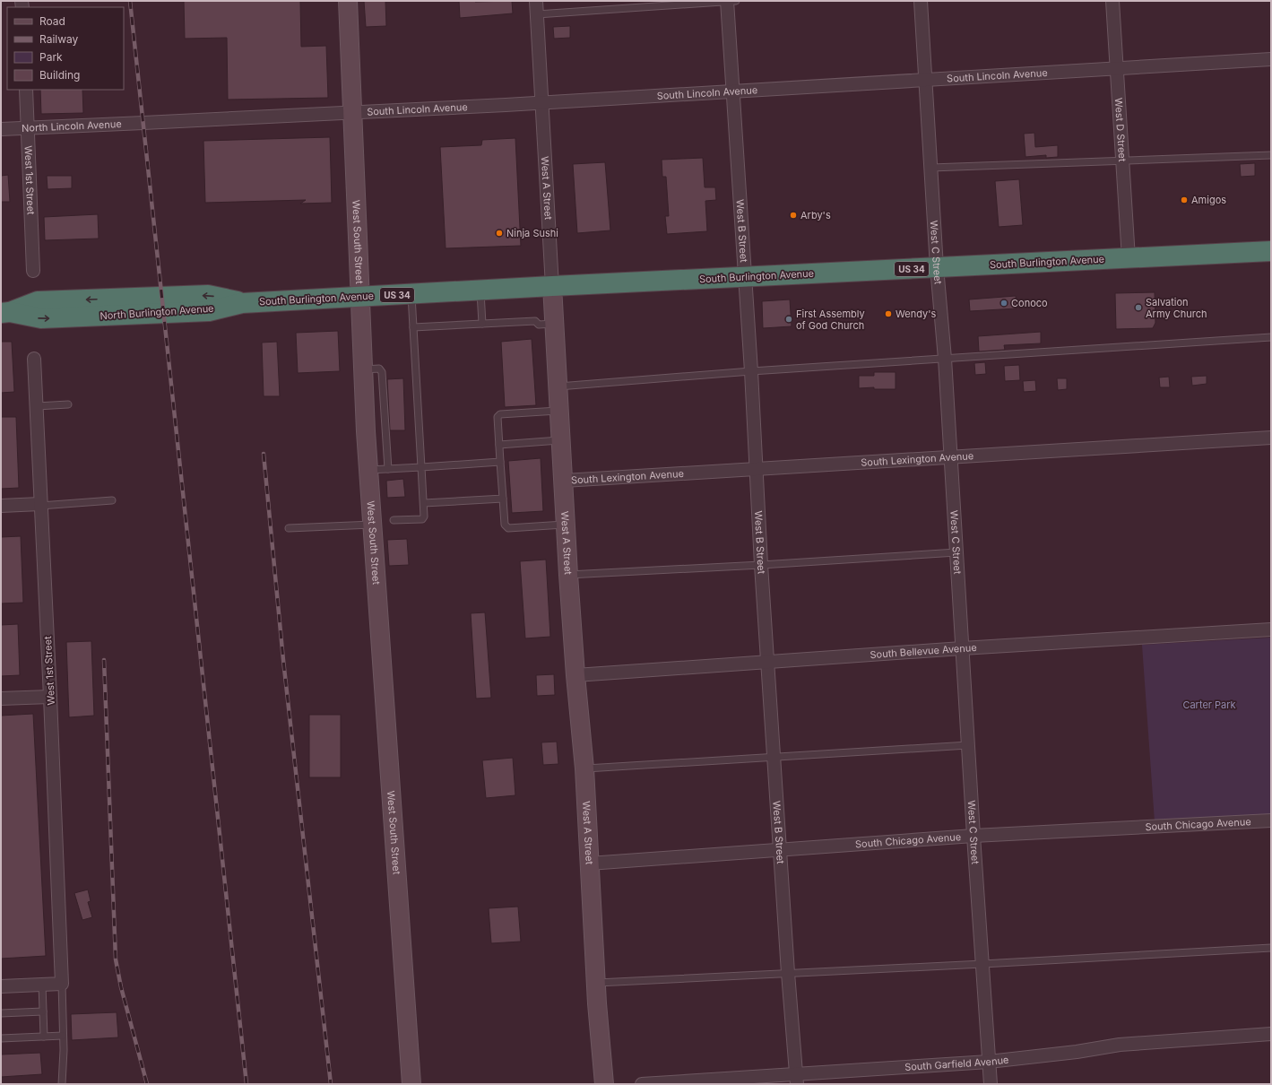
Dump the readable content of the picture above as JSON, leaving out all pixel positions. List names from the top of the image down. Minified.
{"streets":{"highway":["South Burlington Avenue","US 34","North Burlington Avenue"],"street":["South Lincoln Avenue","North Lincoln Avenue","West D Street","West 1st Street","West A Street","West B Street","West South Street","West C Street","South Lexington Avenue","South Bellevue Avenue","South Chicago Avenue","South Garfield Avenue"]},"crossings":[["South Lincoln Avenue","North Lincoln Avenue"],["South Lincoln Avenue","West D Street"],["South Lincoln Avenue","West A Street"],["South Lincoln Avenue","West B Street"],["South Lincoln Avenue","West South Street"],["South Lincoln Avenue","West C Street"],["North Lincoln Avenue","West 1st Street"],["West D Street","South Burlington Avenue"],["West A Street","South Burlington Avenue"],["West A Street","South Lexington Avenue"],["West A Street","South Bellevue Avenue"],["West A Street","South Chicago Avenue"],["West B Street","South Burlington Avenue"],["West B Street","South Lexington Avenue"],["West B Street","South Bellevue Avenue"],["West B Street","South Chicago Avenue"],["West B Street","South Garfield Avenue"],["West South Street","South Burlington Avenue"],["West C Street","South Burlington Avenue"],["West C Street","South Lexington Avenue"],["West C Street","South Bellevue Avenue"],["West C Street","South Chicago Avenue"],["West C Street","South Garfield Avenue"],["South Burlington Avenue","North Burlington Avenue"]],"parks":["Carter Park"],"places":["Amigos","Arby's","Ninja Sushi","Conoco","Salvation Army Church","Wendy's","First Assembly of God Church"],"legend":["Road","Railway","Park","Building"]}
